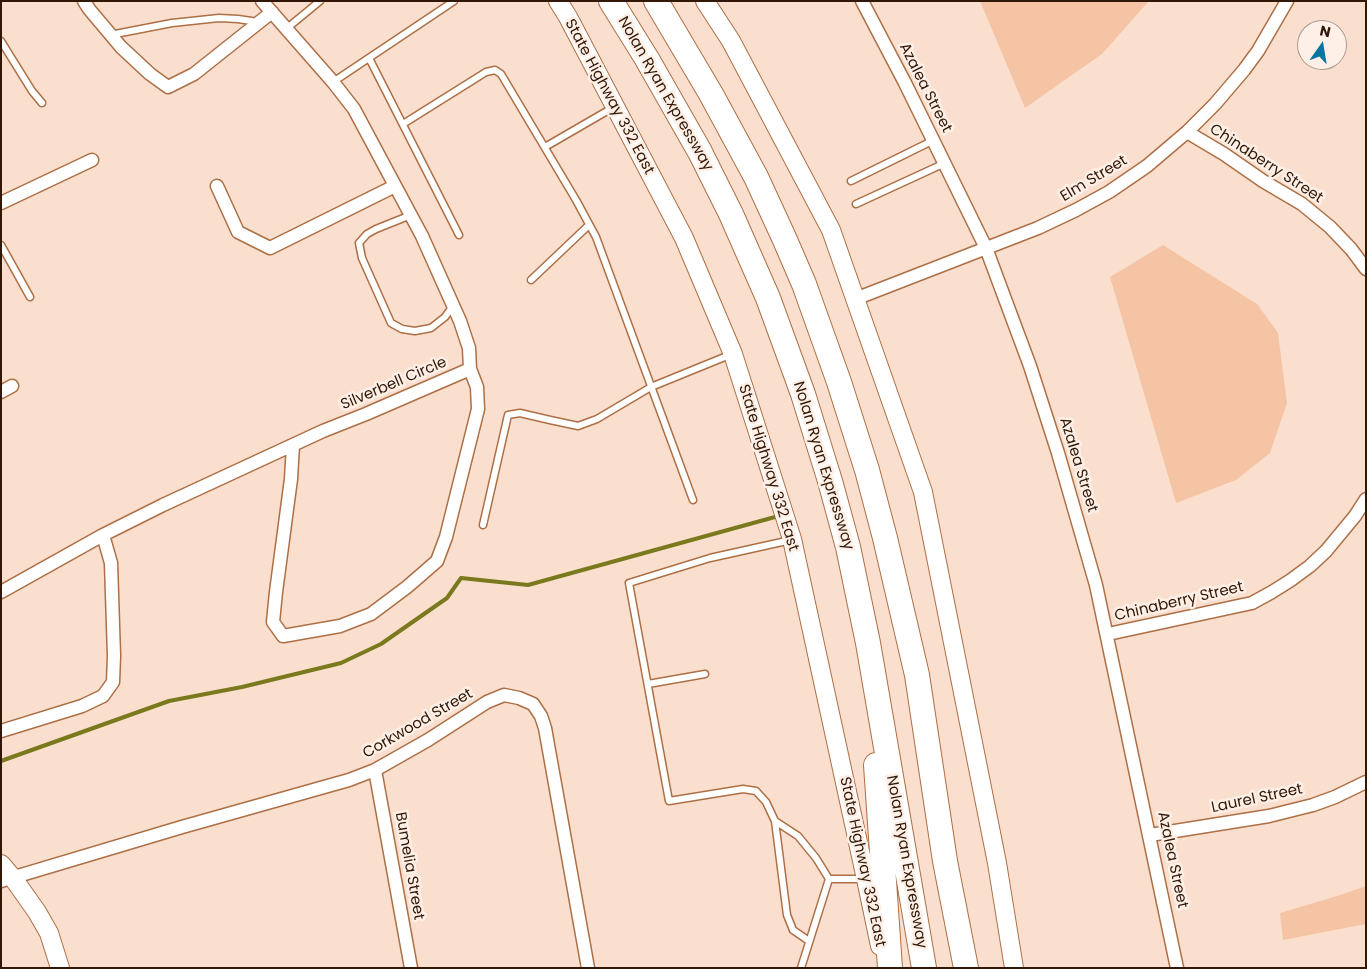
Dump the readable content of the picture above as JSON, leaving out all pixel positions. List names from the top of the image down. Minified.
{"streets":{"highway":["Nolan Ryan Expressway"],"main road":["State Highway 332 East"],"street":["Azalea Street","Chinaberry Street","Elm Street","Silverbell Circle","Corkwood Street","Laurel Street","Bumelia Street"]},"crossings":[["Azalea Street","Chinaberry Street"],["Azalea Street","Elm Street"],["Azalea Street","Laurel Street"],["Chinaberry Street","Elm Street"],["Corkwood Street","Bumelia Street"]],"north":"top"}
